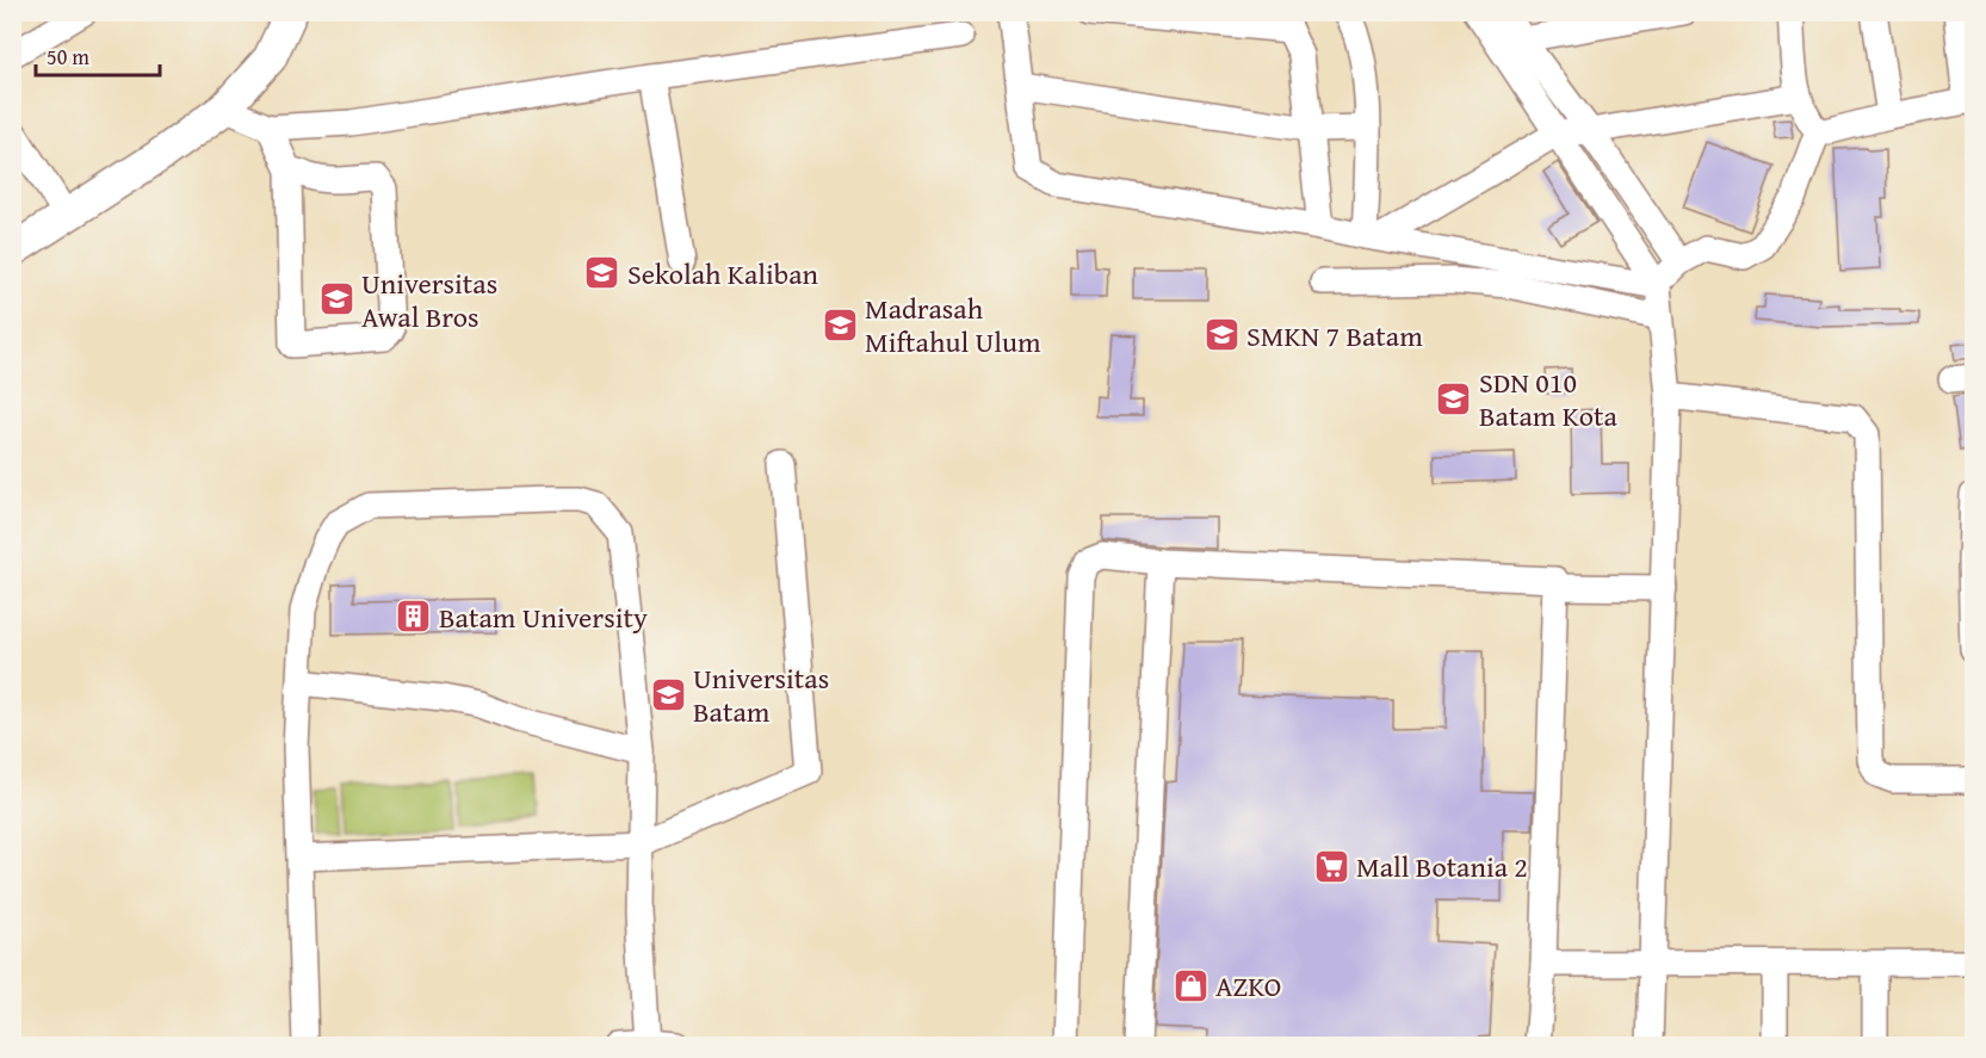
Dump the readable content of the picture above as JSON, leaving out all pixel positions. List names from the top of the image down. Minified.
{"places":{"school or university":["Sekolah Kaliban","Universitas Awal Bros","Madrasah Miftahul Ulum","SMKN 7 Batam","SDN 010 Batam Kota","Universitas Batam"],"building":["Batam University"],"supermarket":["Mall Botania 2"],"shop":["AZKO"]},"scale_bar":"50 m"}
